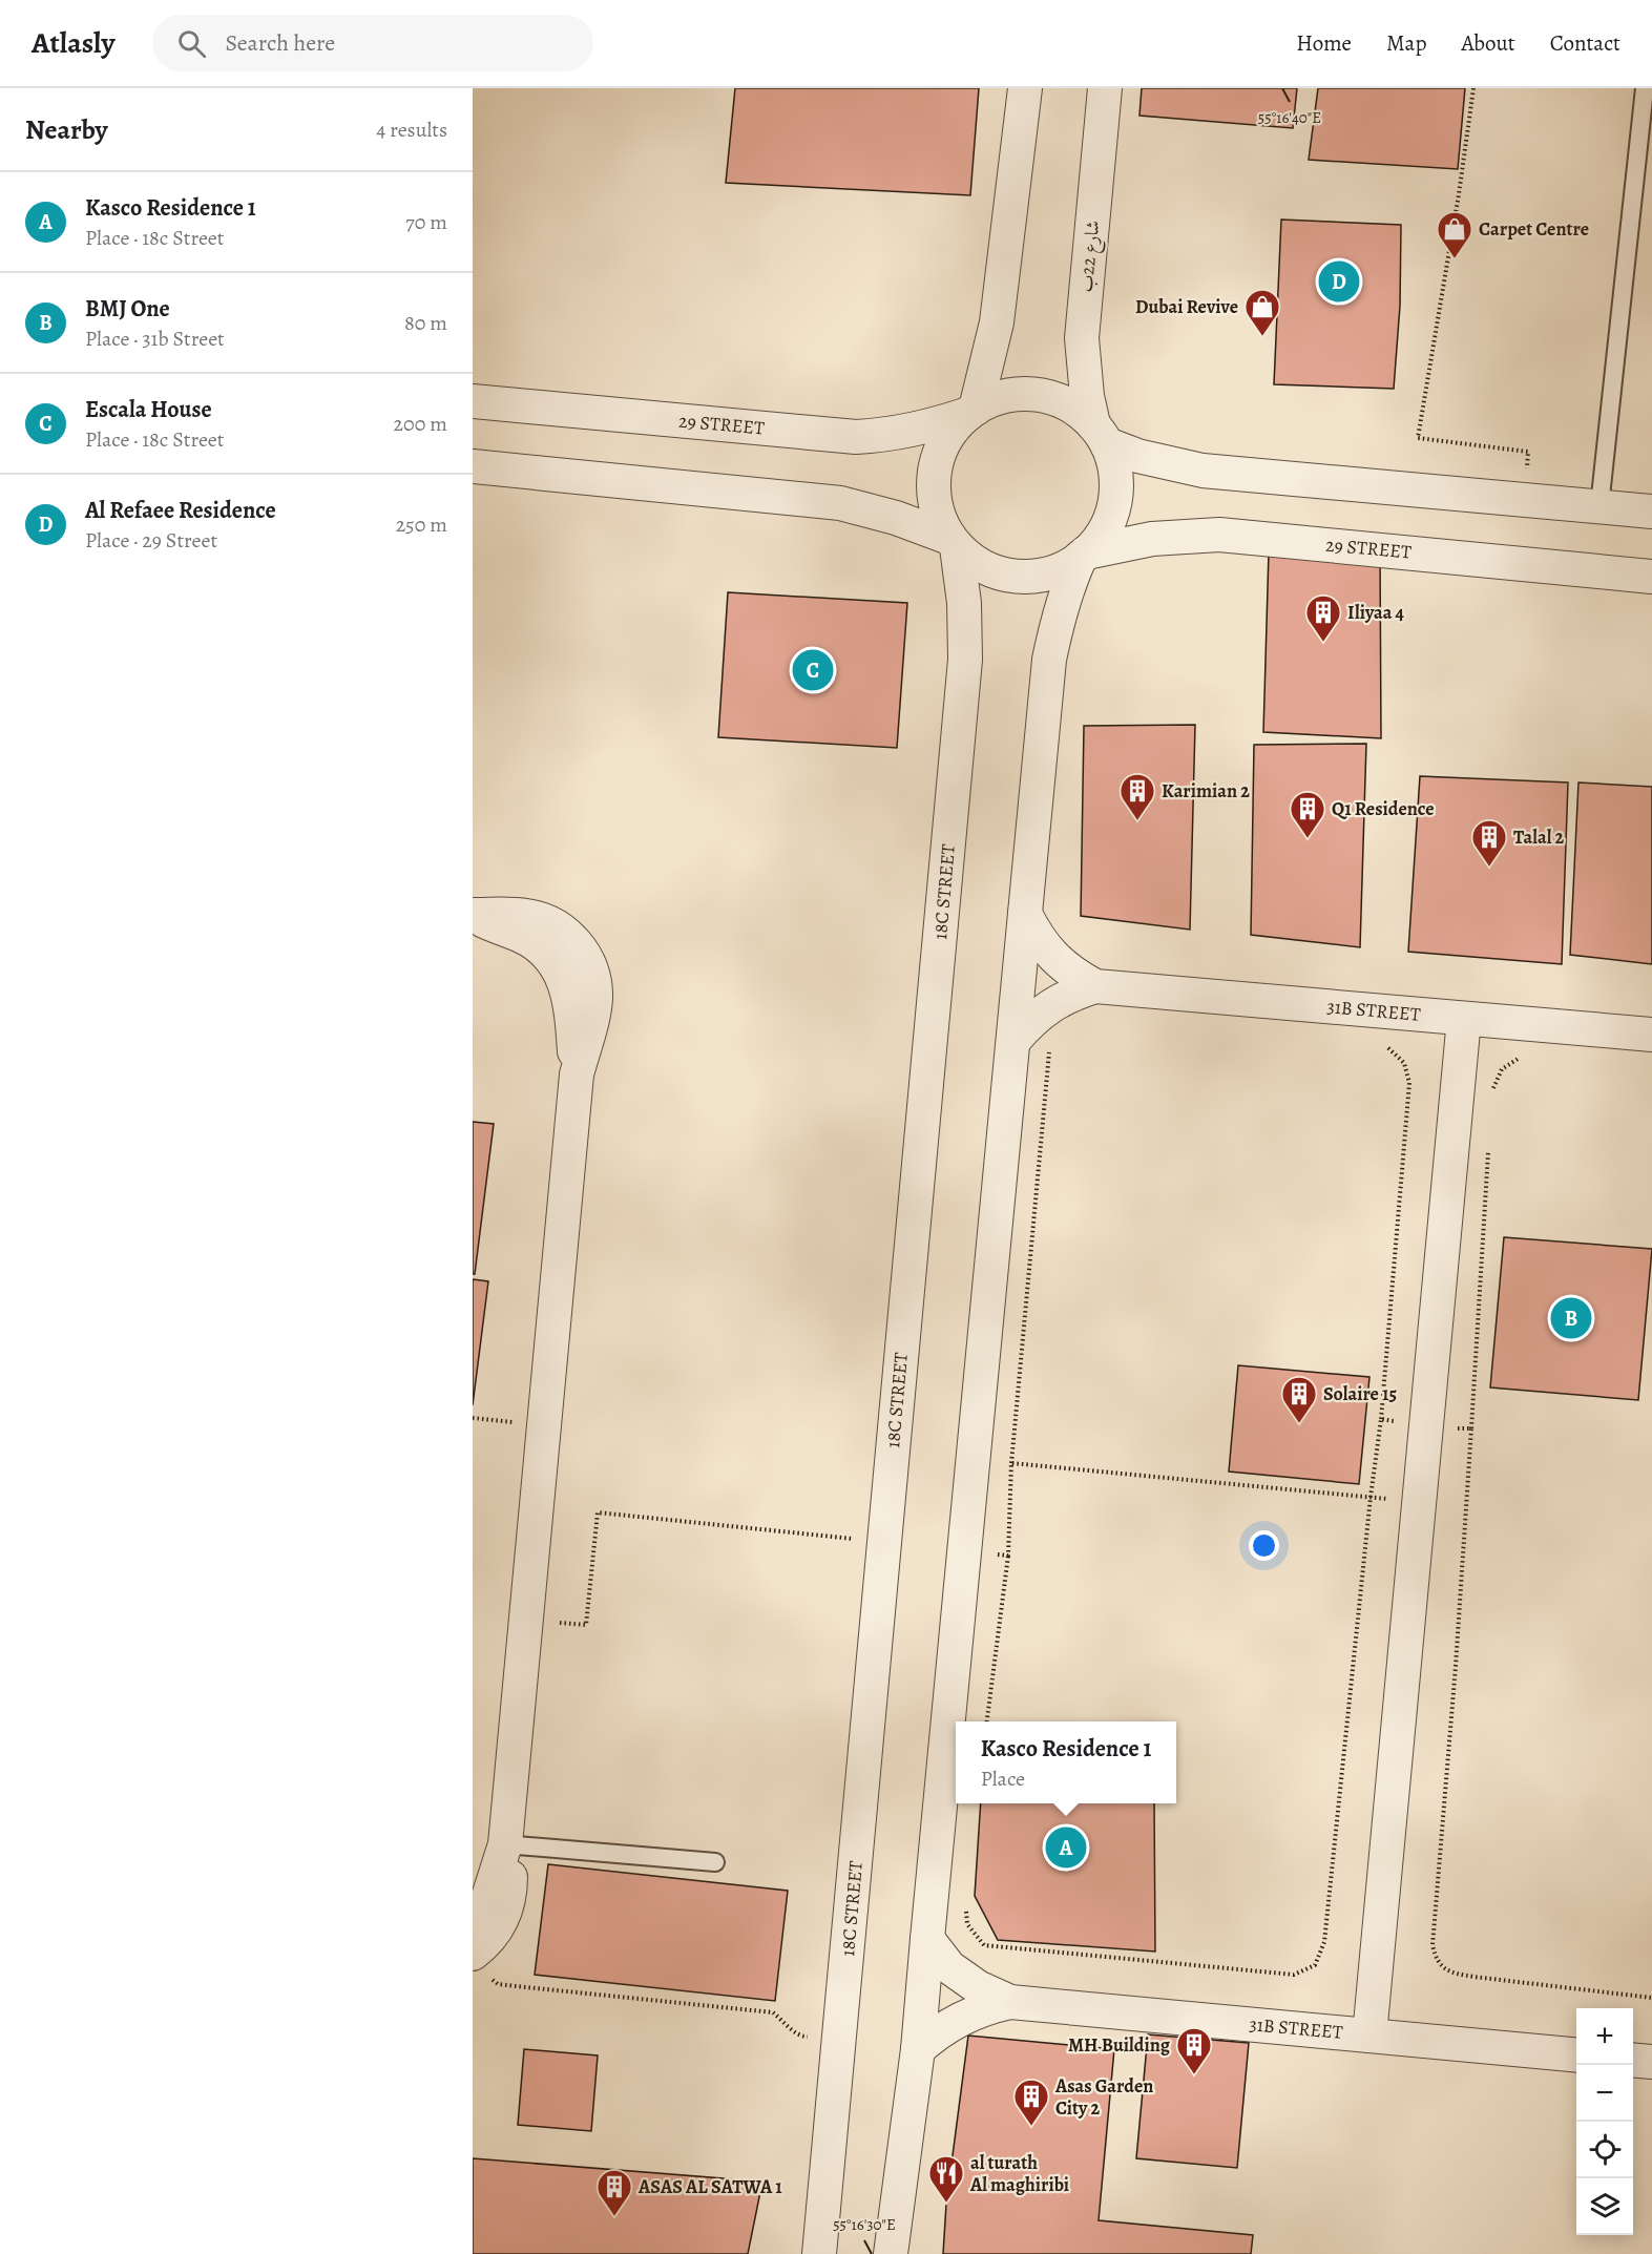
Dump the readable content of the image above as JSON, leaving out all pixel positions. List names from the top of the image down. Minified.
{"streets":{"street":["شارع 22ب","29 STREET","18C STREET","31B STREET"]},"crossings":[["شارع 22ب","29 STREET"],["شارع 22ب","18C STREET"],["29 STREET","18C STREET"]],"places":{"shop":["Carpet Centre","Dubai Revive"],"building":["Iliyaa 4","Karimian 2","Q1 Residence","Talal 2","Solaire 15","MH Building","Asas Garden City 2","ASAS AL SATWA 1"],"restaurant":["al turath Al maghiribi"]},"page":{"header":"Atlasly","search":"Search here","nav":["Home","Map","About","Contact"],"heading":["Nearby","4 results"],"list":[{"mark":"A","name":"Kasco Residence 1","note":"Place · 18c Street","value":"70 m"},{"mark":"B","name":"BMJ One","note":"Place · 31b Street","value":"80 m"},{"mark":"C","name":"Escala House","note":"Place · 18c Street","value":"200 m"},{"mark":"D","name":"Al Refaee Residence","note":"Place · 29 Street","value":"250 m"}],"pins":["D","C","B","A"],"popup":["Kasco Residence 1","Place"],"map_buttons":["+","−"]},"coordinates":["55°16'40\"E","55°16'30\"E"]}
